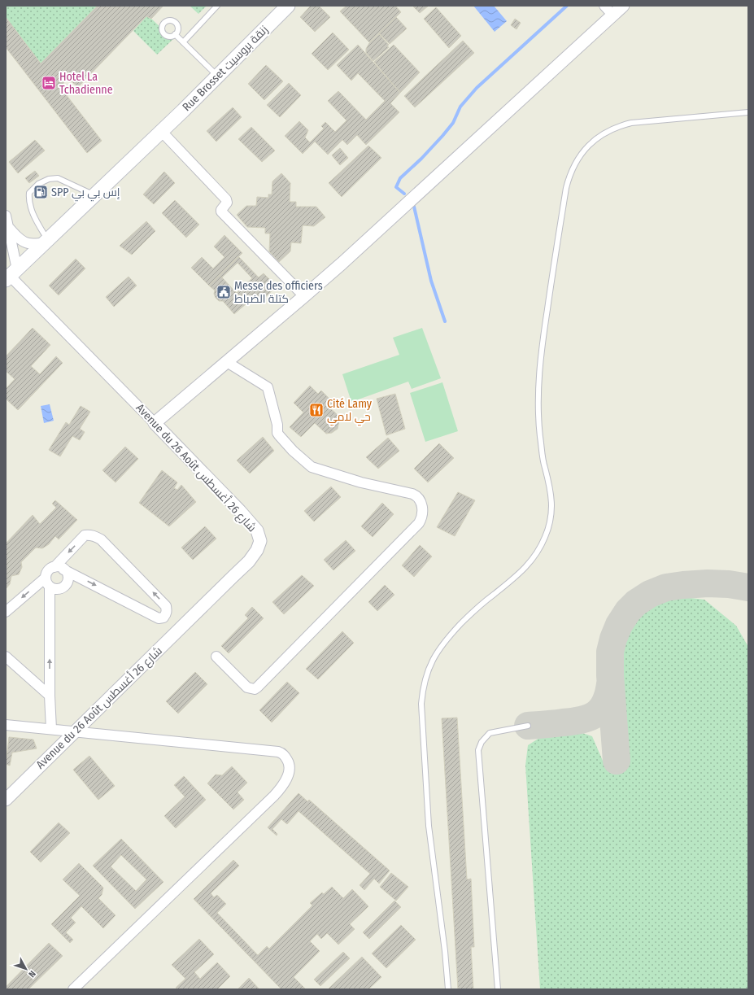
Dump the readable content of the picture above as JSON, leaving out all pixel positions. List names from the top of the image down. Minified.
{"streets":{"main road":["Rue Brosset زنقة بروسيت"],"street":["Avenue du 26 Août شارع 26 أغسطس"]},"crossings":[["Rue Brosset زنقة بروسيت","Avenue du 26 Août شارع 26 أغسطس"]],"places":{"hotel":["Hotel La Tchadienne"],"fuel station":["SPP إس بي بي"],"public building":["Messe des officiers كتلة الضباط"],"restaurant":["Cité Lamy حي لامي"]},"north":"bottom right"}
